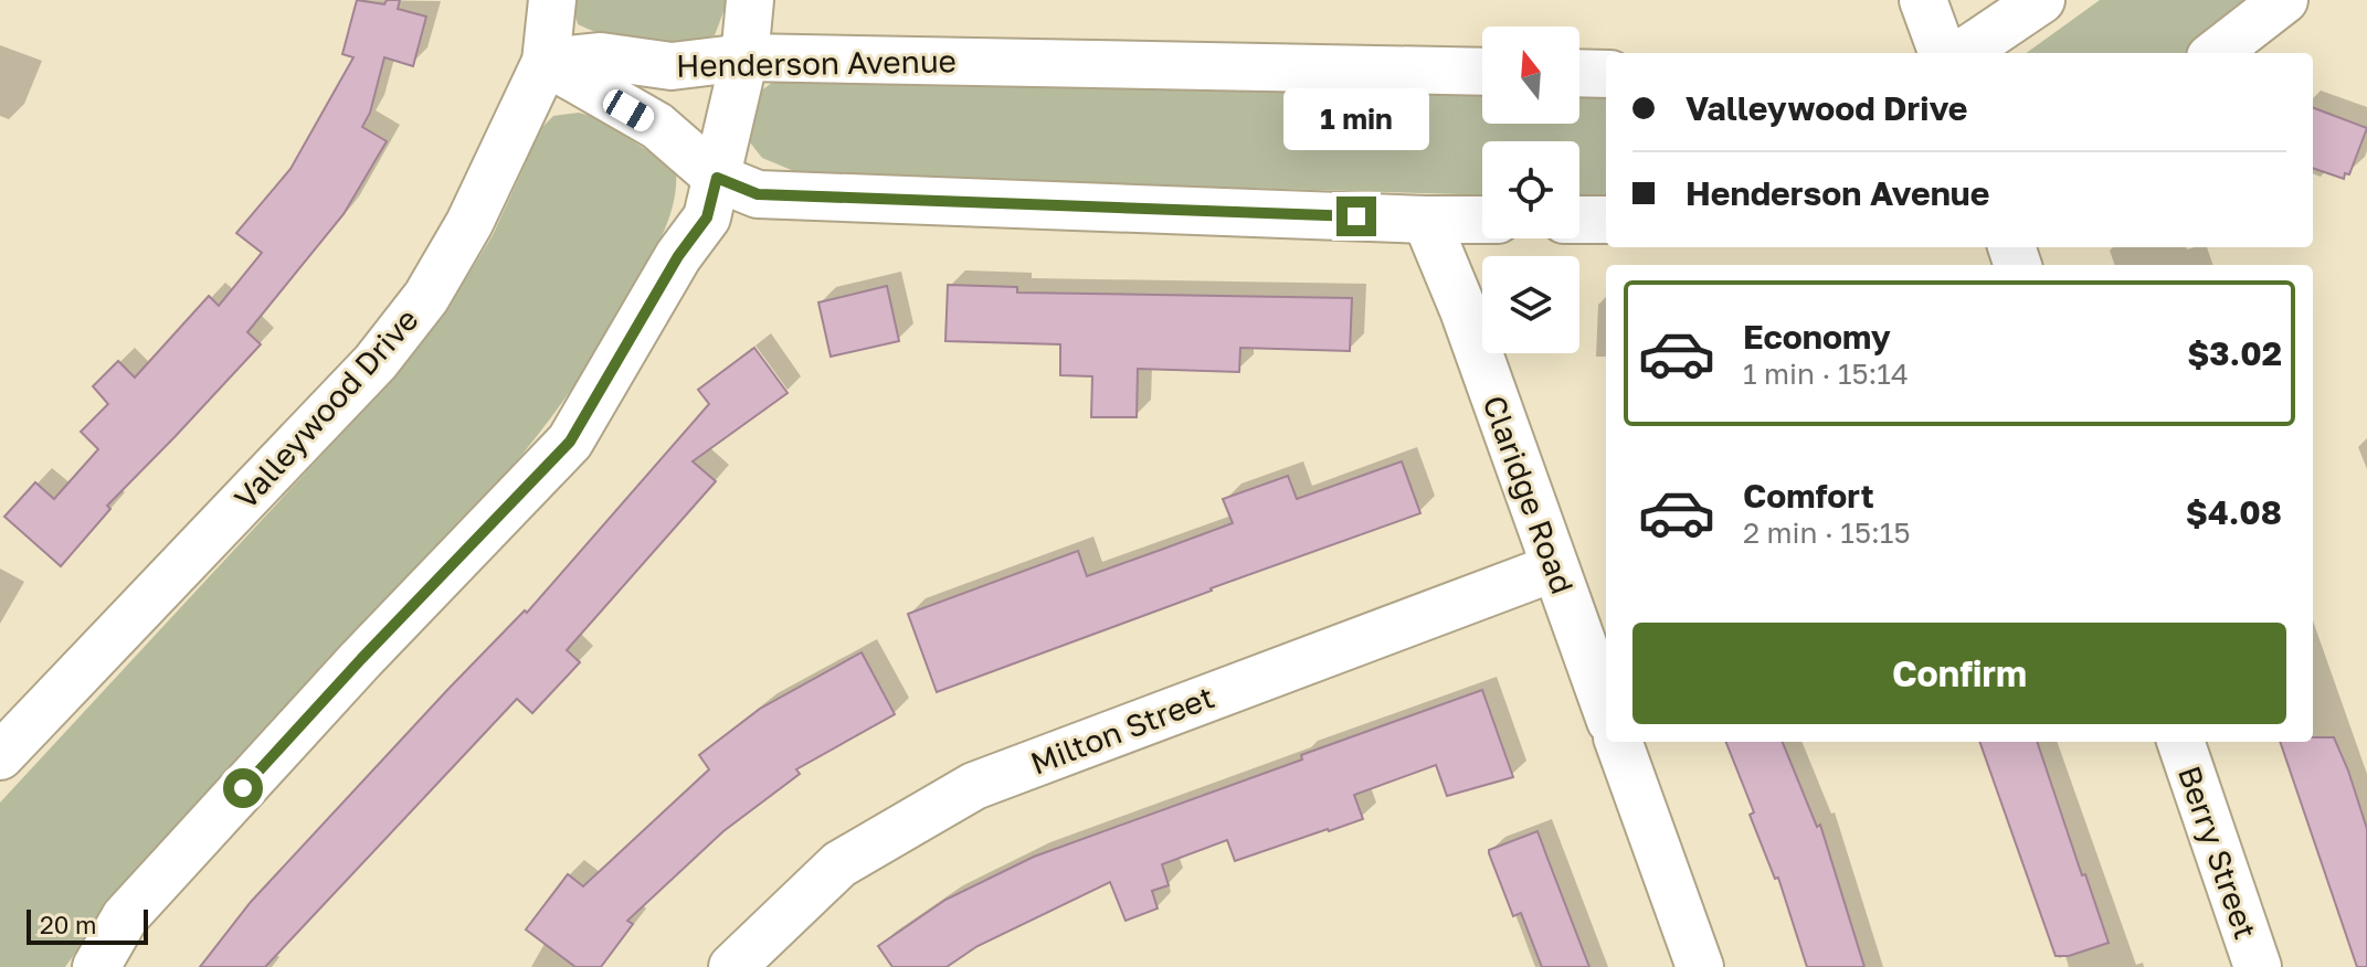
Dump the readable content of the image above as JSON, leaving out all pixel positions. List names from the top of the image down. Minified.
{"streets":{"street":["Henderson Avenue","Valleywood Drive","Claridge Road","Milton Street","Berry Street"]},"crossings":[["Henderson Avenue","Valleywood Drive"],["Henderson Avenue","Claridge Road"],["Claridge Road","Milton Street"]],"scale_bar":"20 m","north":"top","page":{"banner":["Valleywood Drive","Henderson Avenue"],"bubble":"1 min","list":[{"name":"Economy","note":"1 min · 15:14","value":"$3.02"},{"name":"Comfort","note":"2 min · 15:15","value":"$4.08"}],"buttons":"Confirm","scale":"20 m"}}
